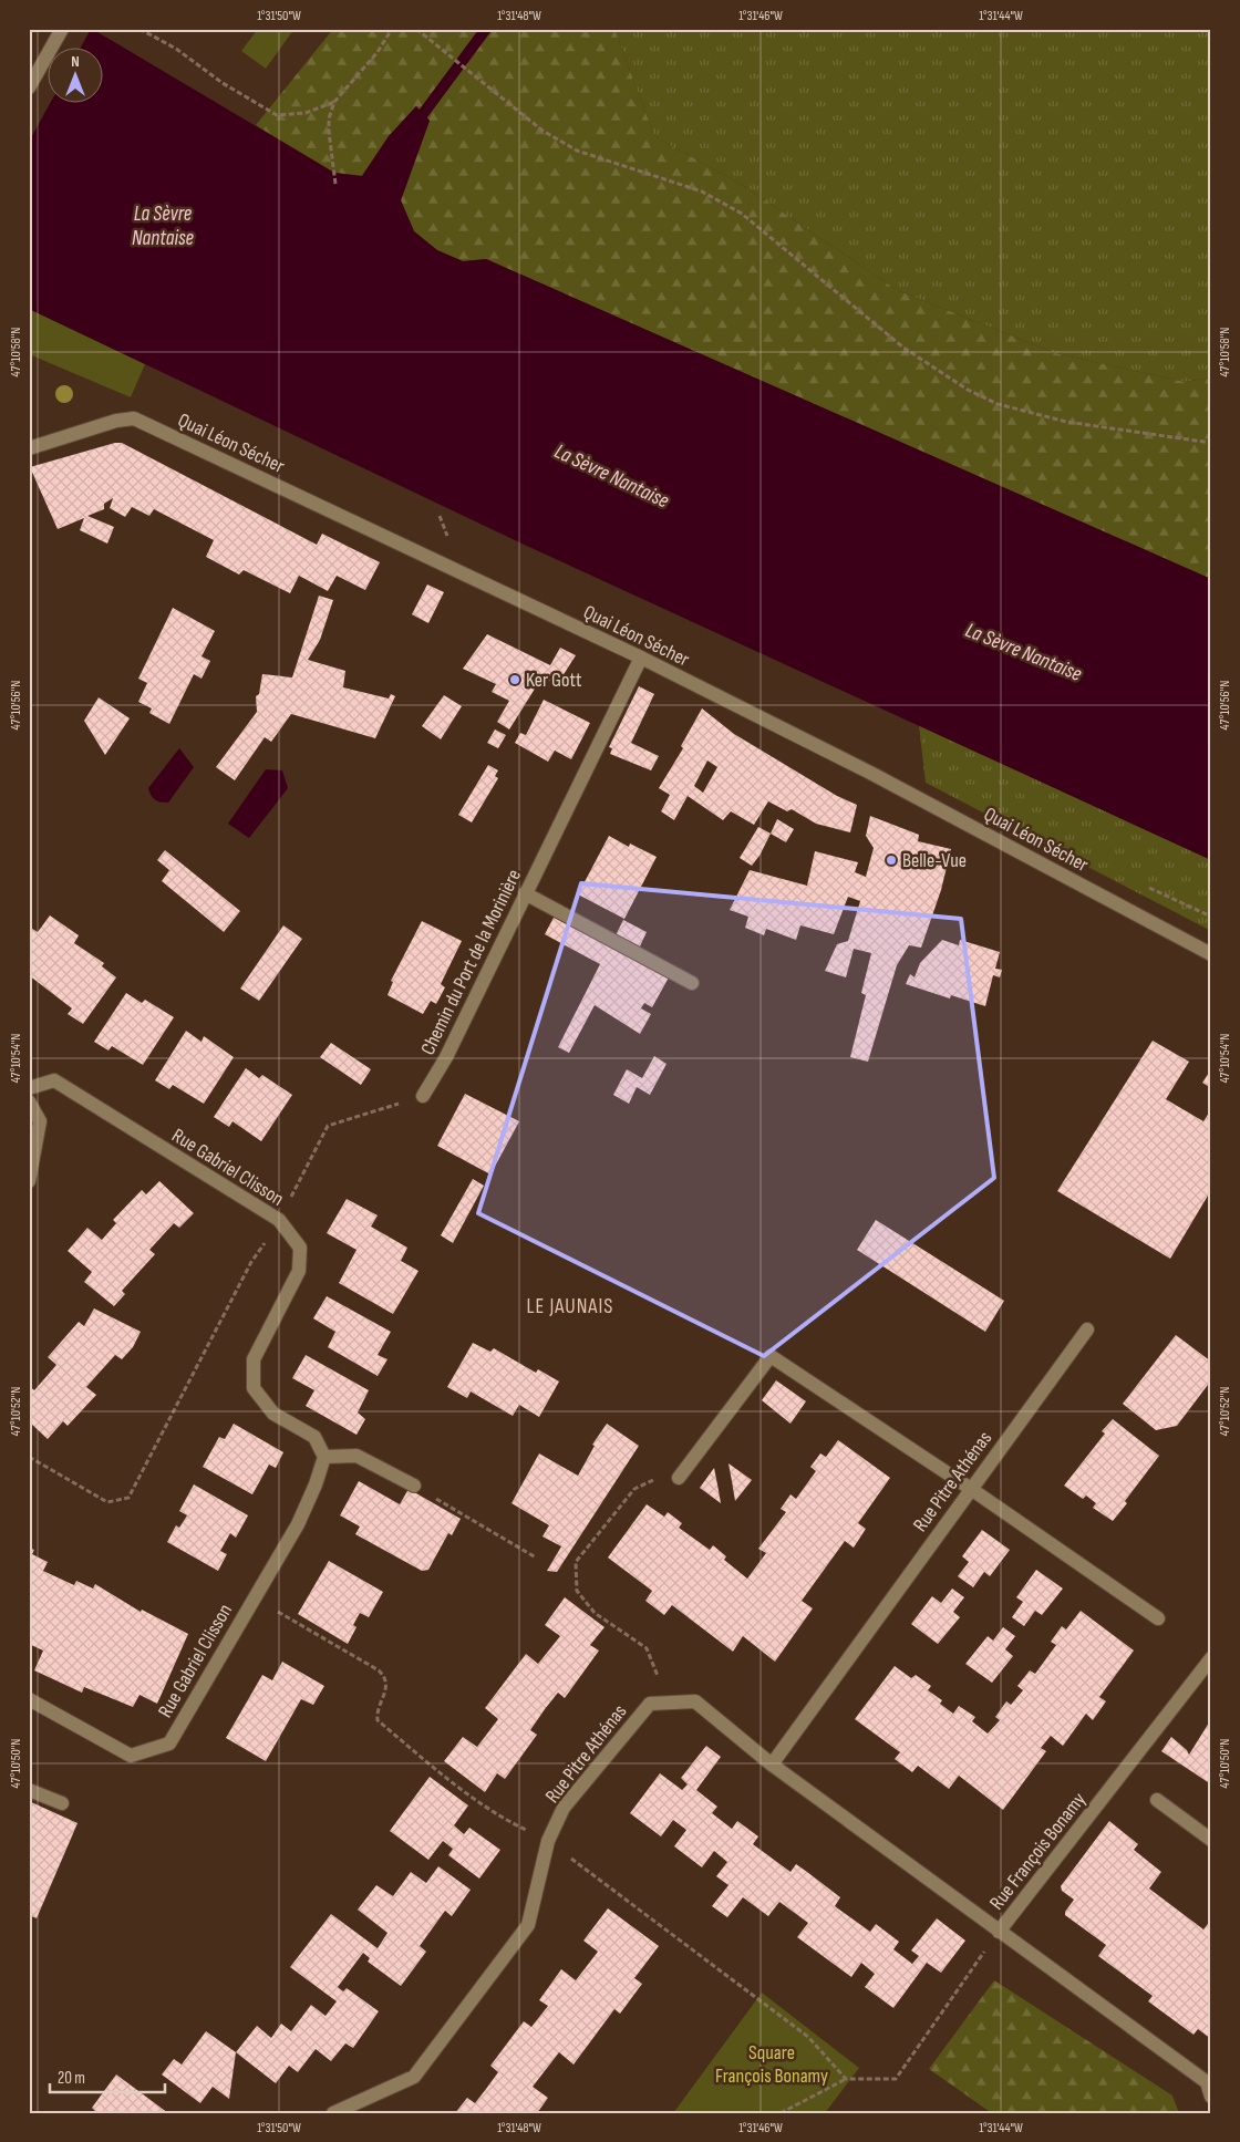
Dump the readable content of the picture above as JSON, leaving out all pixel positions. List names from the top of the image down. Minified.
{"streets":{"street":["Quai Léon Sécher","Chemin du Port de la Morinière","Rue Gabriel Clisson","Rue Pitre Athénas","Rue François Bonamy"]},"crossings":[["Quai Léon Sécher","Chemin du Port de la Morinière"],["Rue Pitre Athénas","Rue François Bonamy"]],"districts":["LE JAUNAIS"],"water":["La Sèvre Nantaise"],"parks":["Square François Bonamy"],"places":["Ker Gott","Belle-Vue"],"scale_bar":"20 m","north":"top","coordinates":["1°31'50\"W","1°31'48\"W","1°31'46\"W","1°31'44\"W","47°10'58\"N","47°10'56\"N","47°10'54\"N","47°10'52\"N","47°10'50\"N"]}
